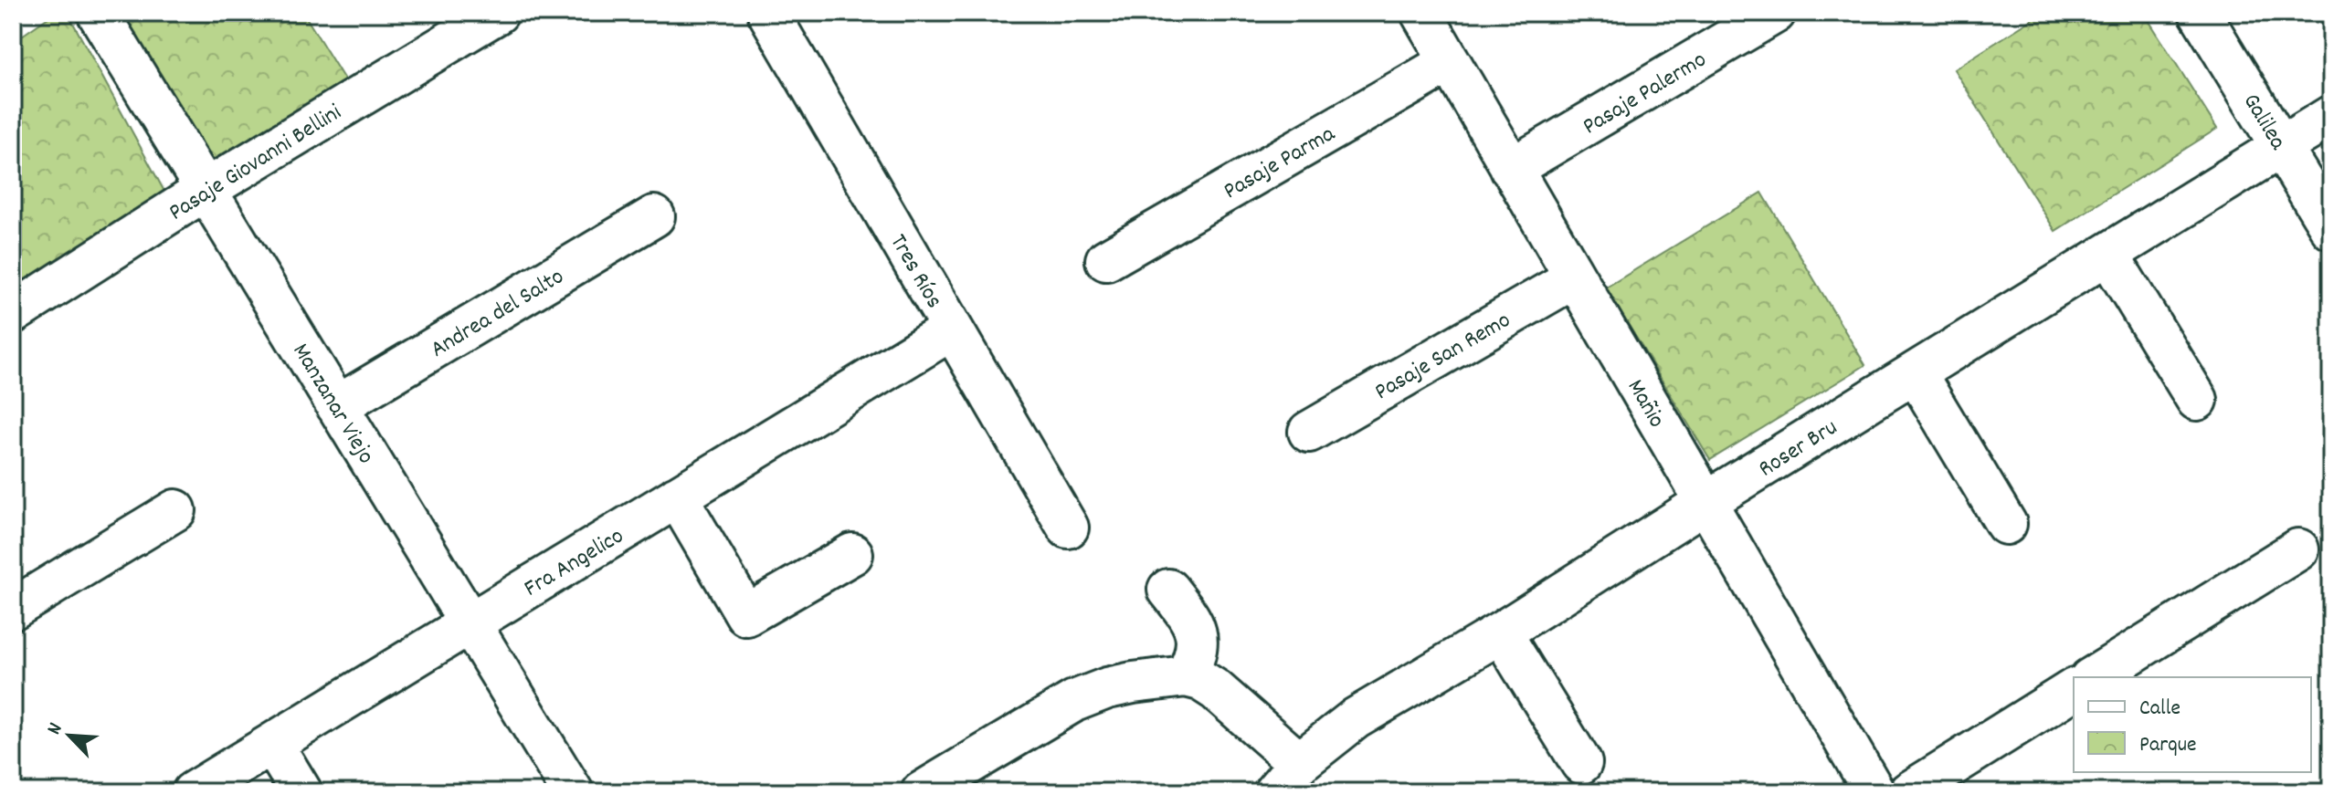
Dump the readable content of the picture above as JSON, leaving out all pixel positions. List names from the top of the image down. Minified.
{"streets":{"street":["Pasaje Palermo","Galilea","Pasaje Giovanni Bellini","Pasaje Parma","Tres Ríos","Andrea del Salto","Pasaje San Remo","Manzanar Viejo","Mañio","Roser Bru","Fra Angelico"]},"crossings":[["Pasaje Palermo","Mañio"],["Galilea","Roser Bru"],["Pasaje Giovanni Bellini","Manzanar Viejo"],["Pasaje Parma","Mañio"],["Tres Ríos","Fra Angelico"],["Andrea del Salto","Manzanar Viejo"],["Pasaje San Remo","Mañio"],["Manzanar Viejo","Fra Angelico"],["Mañio","Roser Bru"]],"legend":["Calle","Parque"],"north":"top left"}
